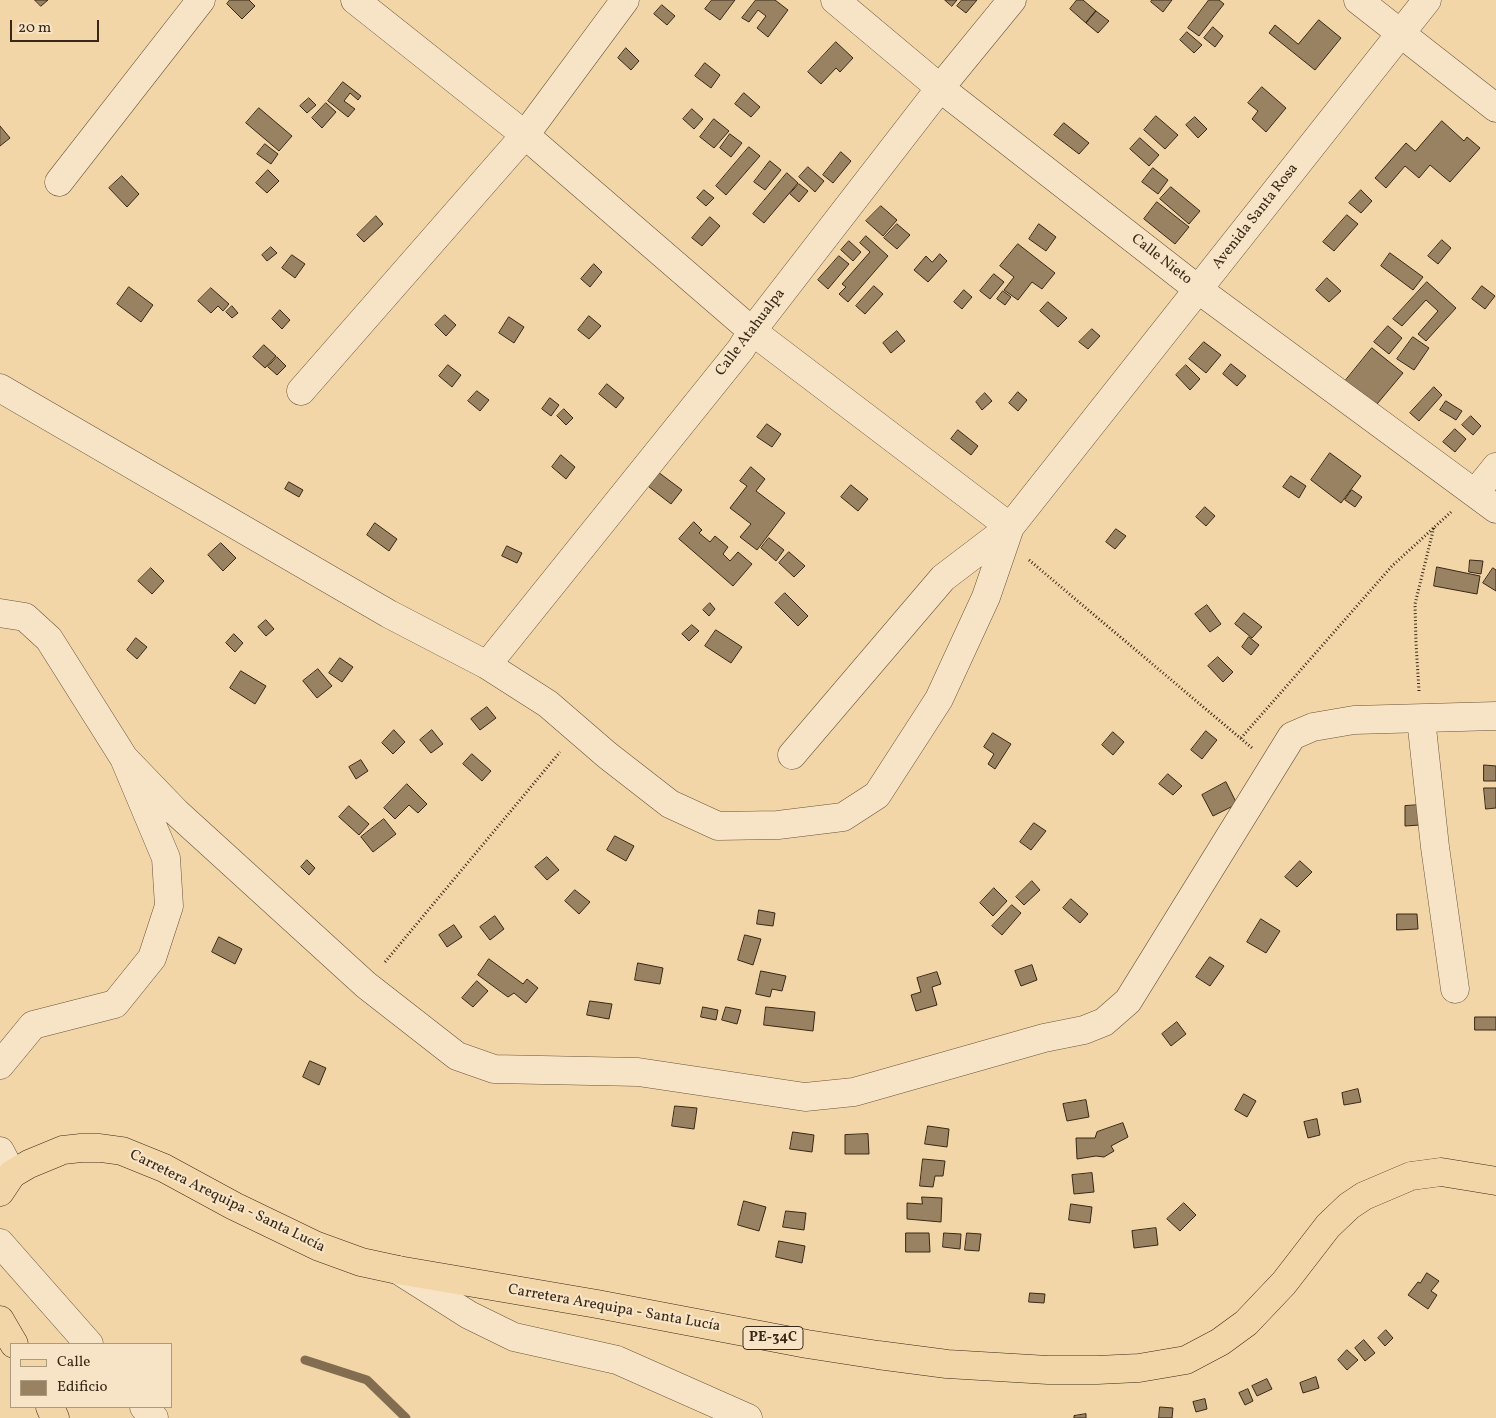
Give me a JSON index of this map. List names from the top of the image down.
{
  "streets": {
    "main road": ["Carretera Arequipa - Santa Lucía", "PE-34C"],
    "street": ["Avenida Santa Rosa", "Calle Nieto", "Calle Atahualpa"]
  },
  "crossings": [
    ["Avenida Santa Rosa", "Calle Nieto"],
    ["Calle Nieto", "Calle Atahualpa"]
  ],
  "legend": ["Calle", "Edificio"],
  "scale_bar": "20 m"
}
